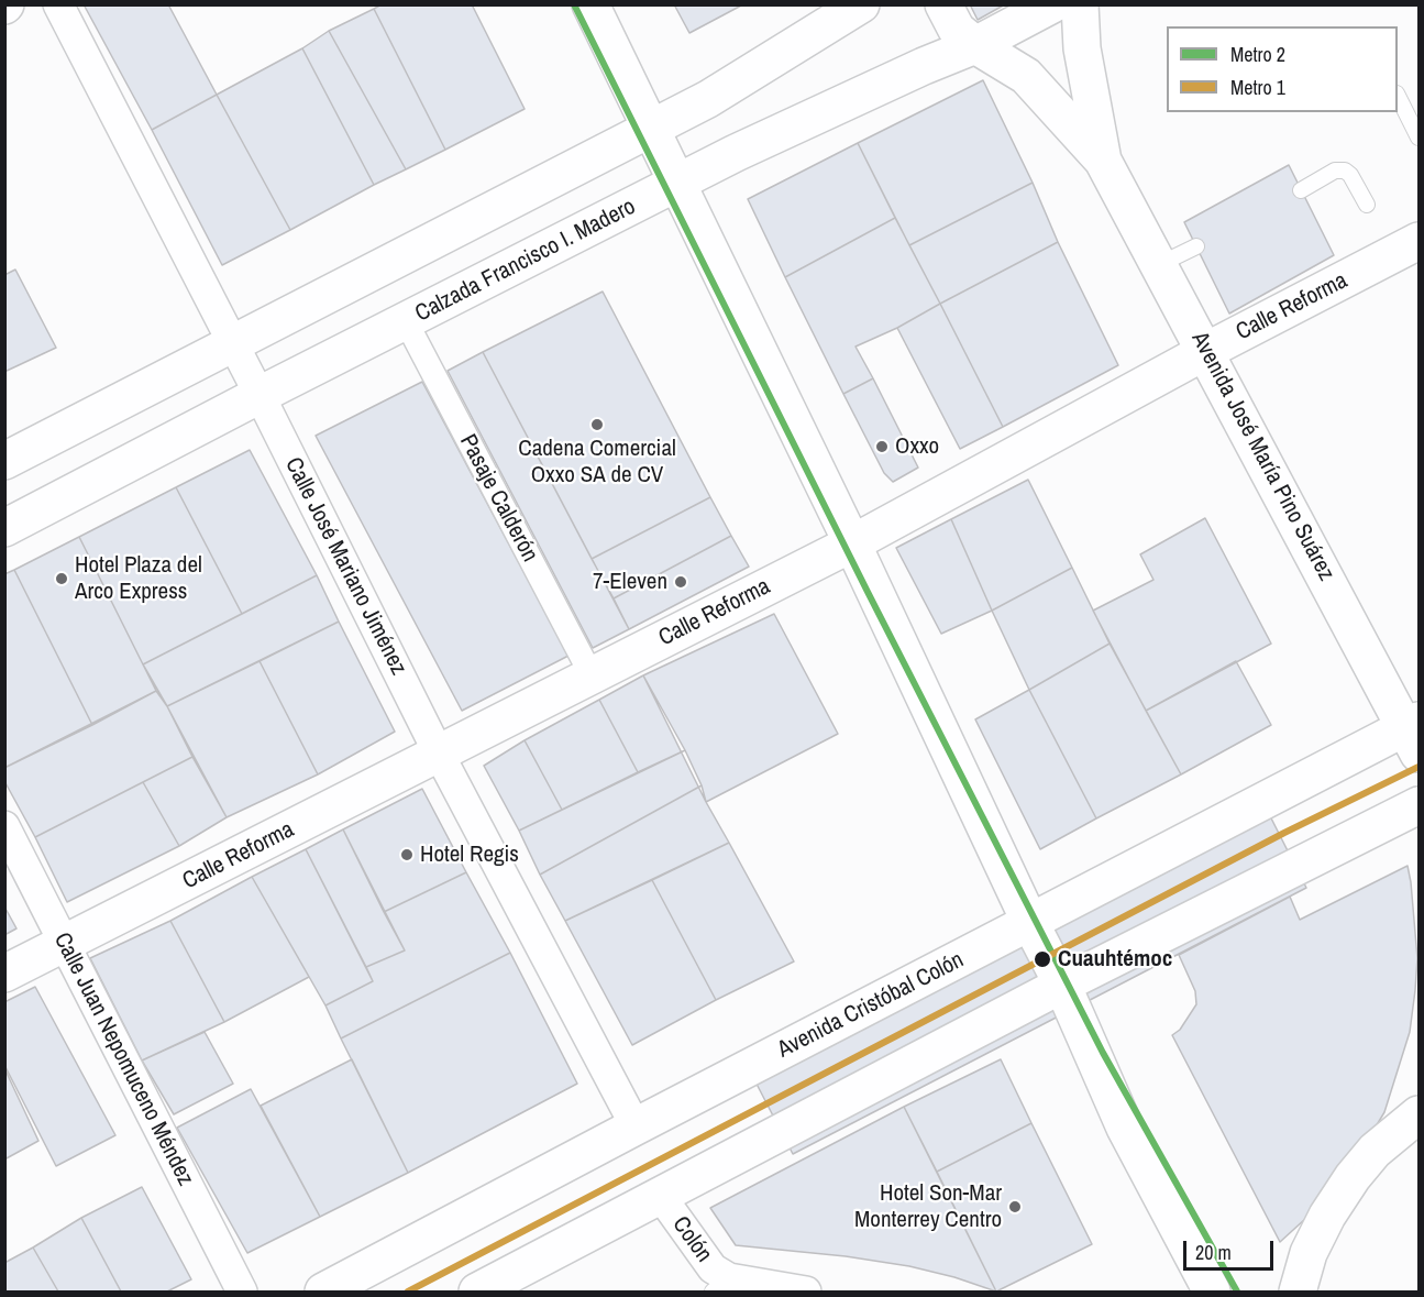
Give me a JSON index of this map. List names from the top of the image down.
{
  "streets": {
    "main road": [
      "Calzada Francisco I. Madero",
      "Calle Reforma",
      "Avenida José María Pino Suárez",
      "Avenida Cristóbal Colón"
    ],
    "street": [
      "Pasaje Calderón",
      "Calle José Mariano Jiménez",
      "Calle Juan Nepomuceno Méndez",
      "Colón"
    ]
  },
  "crossings": [
    ["Calzada Francisco I. Madero", "Avenida José María Pino Suárez"],
    ["Calzada Francisco I. Madero", "Pasaje Calderón"],
    ["Calzada Francisco I. Madero", "Calle José Mariano Jiménez"],
    ["Calle Reforma", "Avenida José María Pino Suárez"],
    ["Calle Reforma", "Pasaje Calderón"],
    ["Calle Reforma", "Calle José Mariano Jiménez"],
    ["Calle Reforma", "Calle Juan Nepomuceno Méndez"],
    ["Avenida José María Pino Suárez", "Avenida Cristóbal Colón"],
    ["Calle José Mariano Jiménez", "Avenida Cristóbal Colón"]
  ],
  "places": [
    "Cadena Comercial Oxxo SA de CV",
    "Oxxo",
    "Hotel Plaza del Arco Express",
    "7-Eleven",
    "Hotel Regis",
    "Cuauhtémoc",
    "Hotel Son-Mar Monterrey Centro"
  ],
  "lines": ["metro line 2", "metro line 1"],
  "legend": ["Metro 2", "Metro 1"],
  "scale_bar": "20 m"
}
